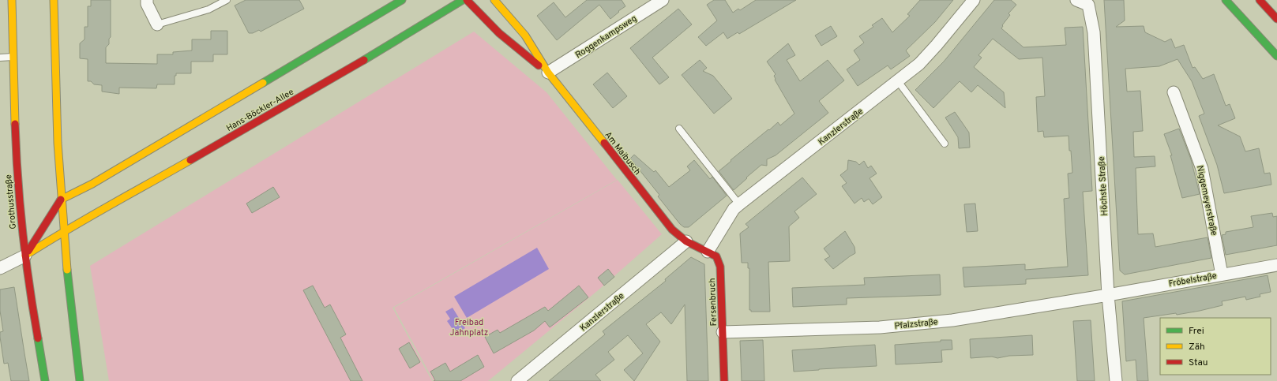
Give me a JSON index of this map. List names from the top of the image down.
{
  "streets": {
    "main road": [
      "Hans-Böckler-Allee",
      "Am Maibusch",
      "Grothusstraße",
      "Fersenbruch"
    ],
    "street": [
      "Roggenkampsweg",
      "Kanzlerstraße",
      "Höchste Straße",
      "Niggemeyerstraße",
      "Fröbelstraße",
      "Pfalzstraße"
    ]
  },
  "crossings": [
    ["Roggenkampsweg", "Am Maibusch"],
    ["Hans-Böckler-Allee", "Grothusstraße"],
    ["Kanzlerstraße", "Am Maibusch"],
    ["Kanzlerstraße", "Fersenbruch"],
    ["Am Maibusch", "Fersenbruch"],
    ["Höchste Straße", "Fröbelstraße"],
    ["Höchste Straße", "Pfalzstraße"],
    ["Niggemeyerstraße", "Fröbelstraße"],
    ["Fröbelstraße", "Pfalzstraße"],
    ["Fersenbruch", "Pfalzstraße"]
  ],
  "parks": ["Freibad Jahnplatz"],
  "legend": ["Frei", "Zäh", "Stau"]
}
